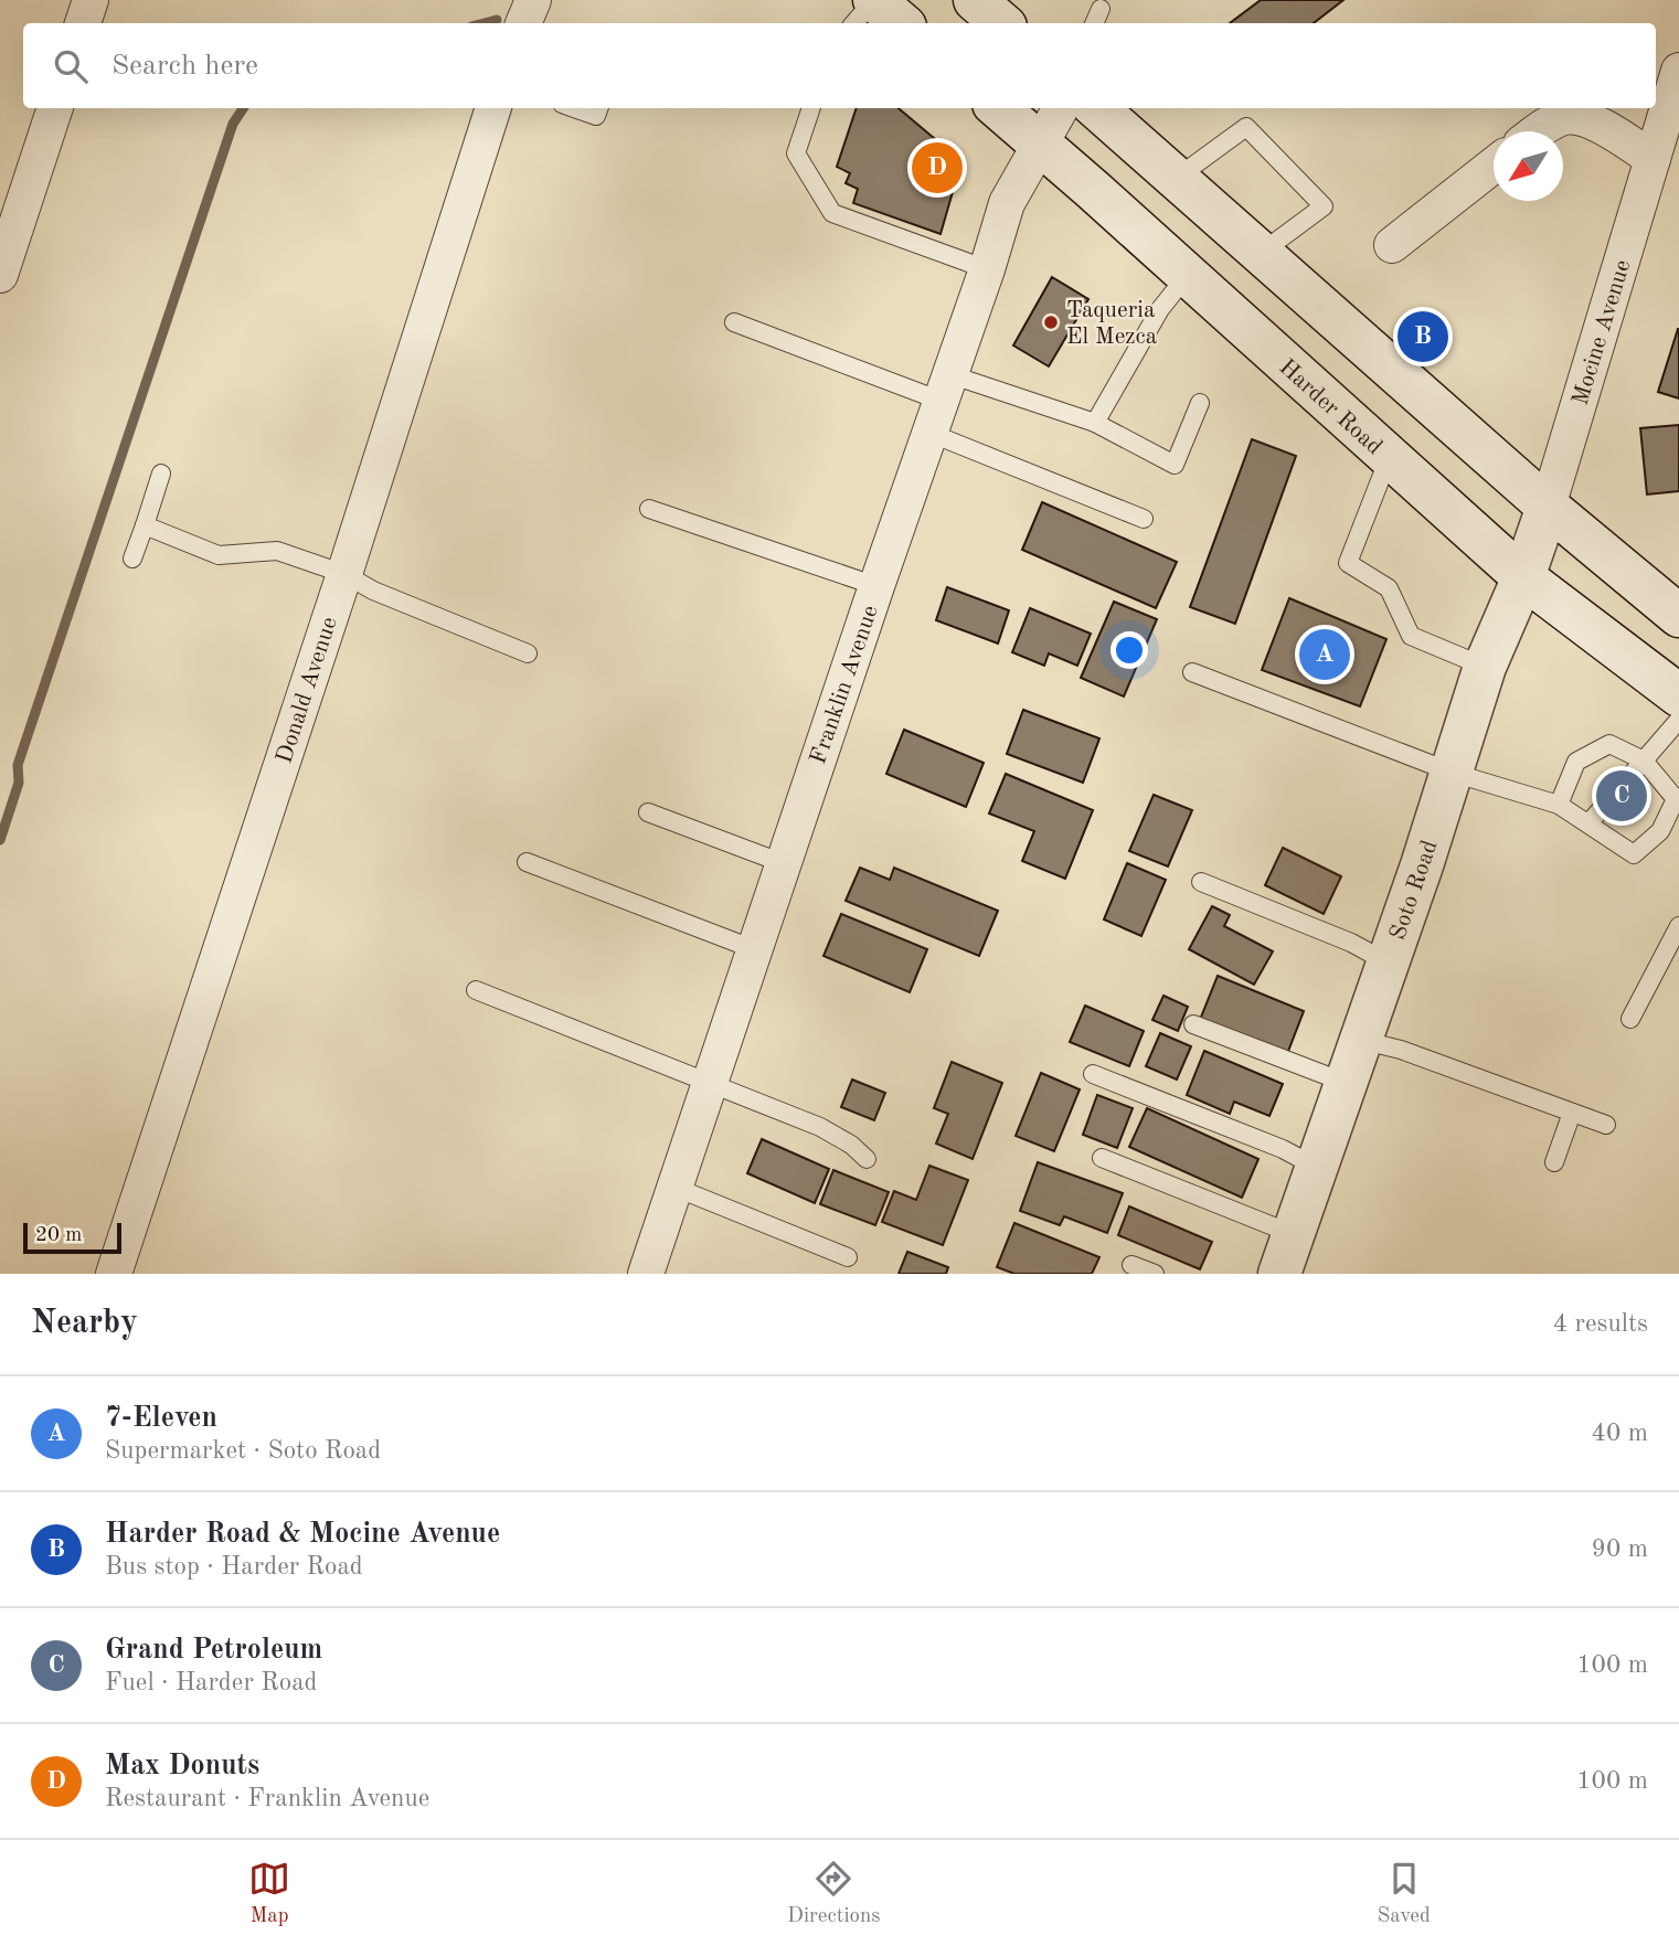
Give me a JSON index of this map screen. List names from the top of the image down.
{
  "streets": {
    "main road": ["Harder Road", "Soto Road"],
    "street": ["Mocine Avenue", "Franklin Avenue", "Donald Avenue"]
  },
  "crossings": [
    ["Mocine Avenue", "Soto Road"],
    ["Harder Road", "Franklin Avenue"],
    ["Harder Road", "Soto Road"]
  ],
  "places": ["Taqueria El Mezca"],
  "scale_bar": "20 m",
  "north": "bottom left",
  "page": {
    "search": "Search here",
    "pins": [
      "D",
      "B",
      "A",
      "C"
    ],
    "scale": "20 m",
    "heading": ["Nearby", "4 results"],
    "list": [
      {
        "mark": "A",
        "name": "7-Eleven",
        "note": "Supermarket · Soto Road",
        "value": "40 m"
      },
      {
        "mark": "B",
        "name": "Harder Road & Mocine Avenue",
        "note": "Bus stop · Harder Road",
        "value": "90 m"
      },
      {
        "mark": "C",
        "name": "Grand Petroleum",
        "note": "Fuel · Harder Road",
        "value": "100 m"
      },
      {
        "mark": "D",
        "name": "Max Donuts",
        "note": "Restaurant · Franklin Avenue",
        "value": "100 m"
      }
    ],
    "nav": ["Map", "Directions", "Saved"]
  }
}
